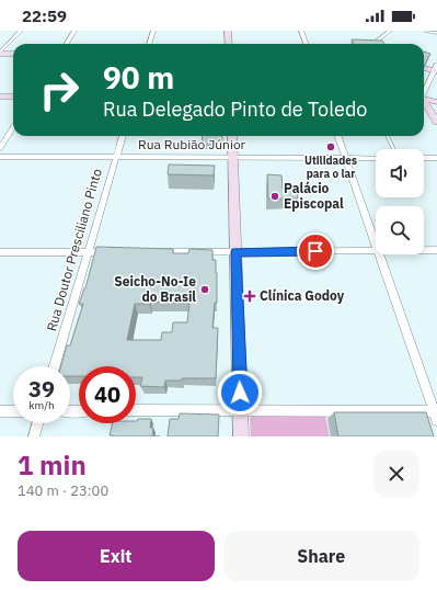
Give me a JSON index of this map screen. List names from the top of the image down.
{
  "streets": {
    "street": ["Rua Rubião Júnior", "Rua Doutor Presciliano Pinto"]
  },
  "crossings": [
    ["Rua Rubião Júnior", "Rua Doutor Presciliano Pinto"]
  ],
  "places": {
    "other": ["Utilidades para o lar", "Palácio Episcopal", "Seicho-No-Ie do Brasil"],
    "health": ["Clínica Godoy"]
  },
  "page": {
    "status": "22:59",
    "turn": ["90 m", "Rua Delegado Pinto de Toledo"],
    "speed": "39 km/h",
    "limit": "40",
    "heading": ["1 min", "140 m · 23:00"],
    "buttons": ["Exit", "Share"]
  }
}
